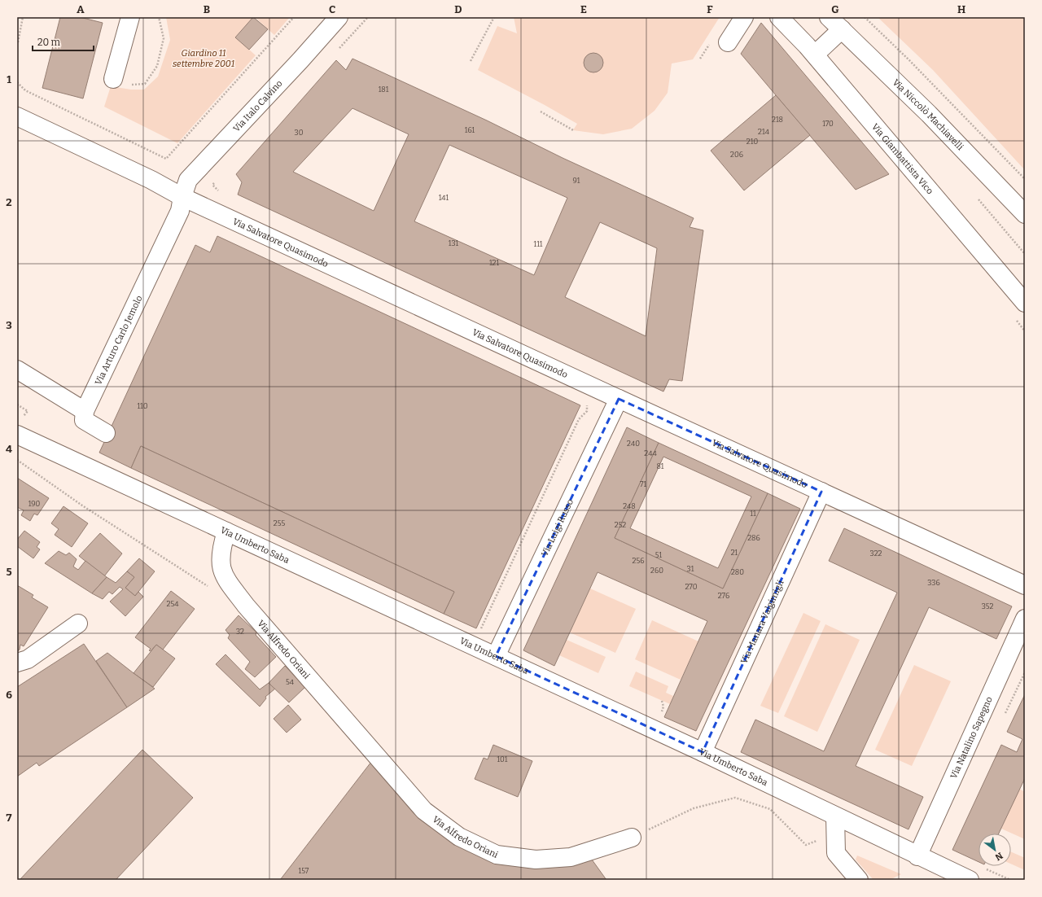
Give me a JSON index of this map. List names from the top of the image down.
{
  "streets": {
    "street": [
      "Via Italo Calvino",
      "Via Niccolò Machiavelli",
      "Via Giambattista Vico",
      "Via Salvatore Quasimodo",
      "Via Arturo Carlo Jemolo",
      "Via Luigi Russo",
      "Via Umberto Saba",
      "Via Manara Valgimigli",
      "Via Alfredo Oriani",
      "Via Natalino Sapegno"
    ]
  },
  "crossings": [
    ["Via Italo Calvino", "Via Salvatore Quasimodo"],
    ["Via Italo Calvino", "Via Arturo Carlo Jemolo"],
    ["Via Salvatore Quasimodo", "Via Arturo Carlo Jemolo"],
    ["Via Salvatore Quasimodo", "Via Luigi Russo"],
    ["Via Salvatore Quasimodo", "Via Manara Valgimigli"],
    ["Via Luigi Russo", "Via Umberto Saba"],
    ["Via Umberto Saba", "Via Manara Valgimigli"],
    ["Via Umberto Saba", "Via Alfredo Oriani"],
    ["Via Umberto Saba", "Via Natalino Sapegno"]
  ],
  "parks": ["Giardino 11 settembre 2001"],
  "house_numbers": [
    "181",
    "218",
    "170",
    "161",
    "214",
    "30",
    "210",
    "206",
    "91",
    "141",
    "131",
    "111",
    "121",
    "110",
    "240",
    "244",
    "81",
    "71",
    "190",
    "248",
    "11",
    "255",
    "252",
    "286",
    "21",
    "322",
    "51",
    "256",
    "31",
    "260",
    "280",
    "336",
    "270",
    "276",
    "254",
    "352",
    "32",
    "54",
    "101",
    "157"
  ],
  "scale_bar": "20 m",
  "north": "bottom right",
  "grid": {
    "columns": [
      "A",
      "B",
      "C",
      "D",
      "E",
      "F",
      "G",
      "H"
    ],
    "rows": [
      "1",
      "2",
      "3",
      "4",
      "5",
      "6",
      "7"
    ]
  }
}
